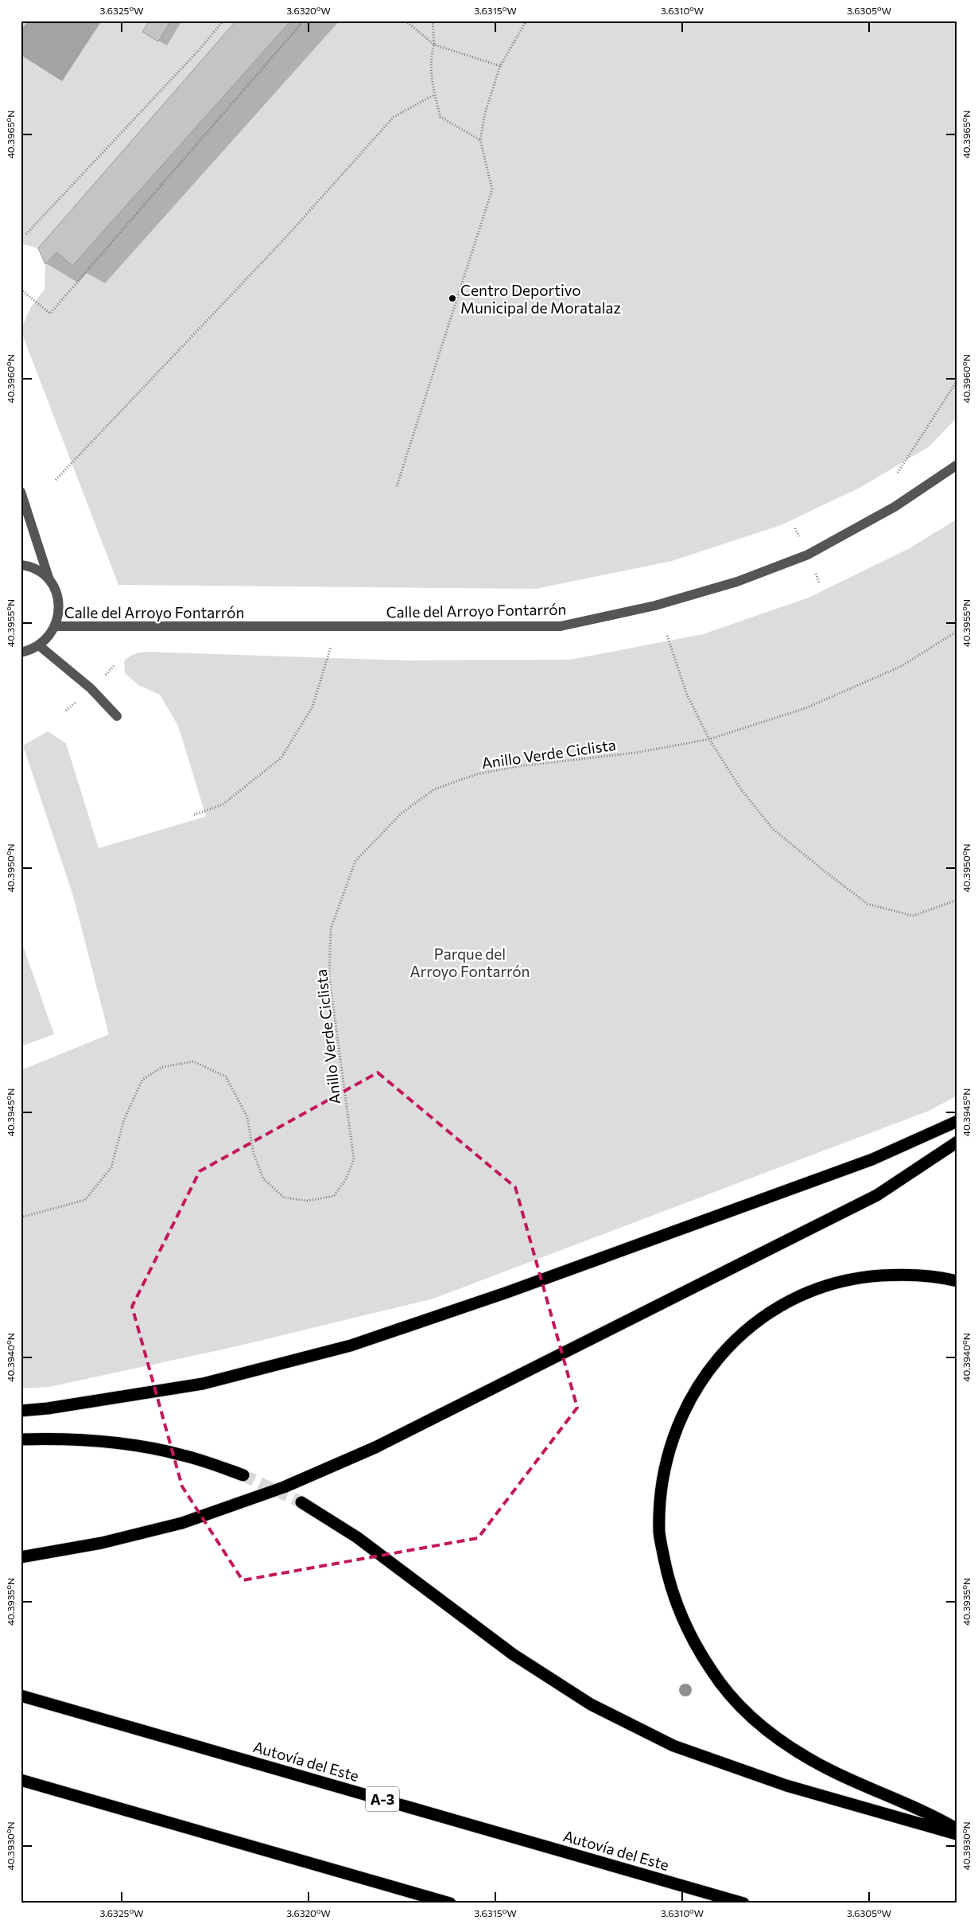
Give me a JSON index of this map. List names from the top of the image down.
{
  "streets": {
    "highway": ["Autovía del Este", "A-3"],
    "street": ["Calle del Arroyo Fontarrón"],
    "path": ["Anillo Verde Ciclista"]
  },
  "parks": ["Parque del Arroyo Fontarrón"],
  "places": ["Centro Deportivo Municipal de Moratalaz"],
  "coordinates": [
    "3.6325°W",
    "3.6320°W",
    "3.6315°W",
    "3.6310°W",
    "3.6305°W",
    "40.3965°N",
    "40.3960°N",
    "40.3955°N",
    "40.3950°N",
    "40.3945°N",
    "40.3940°N",
    "40.3935°N",
    "40.3930°N"
  ]
}
